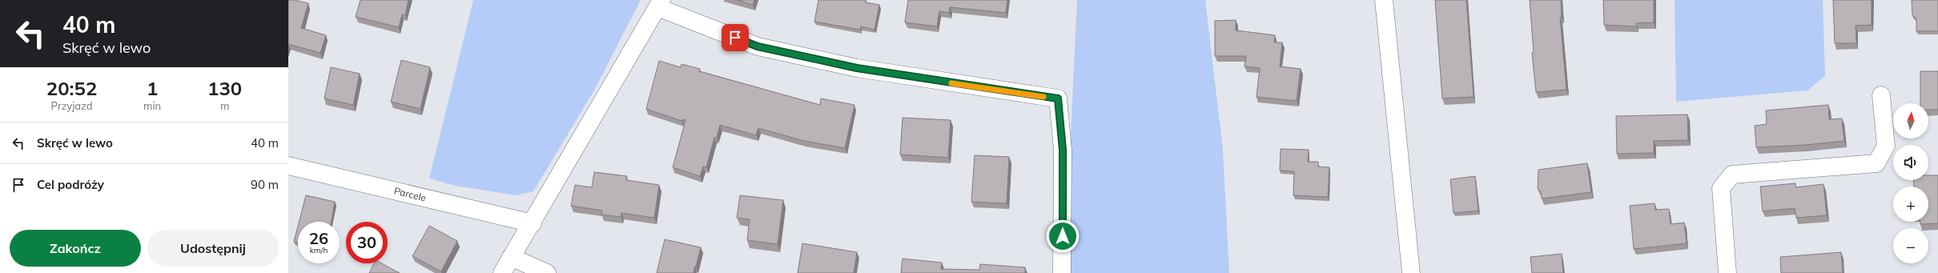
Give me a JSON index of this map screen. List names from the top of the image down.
{
  "streets": {
    "street": ["Parcele"]
  },
  "north": "top",
  "page": {
    "turn": ["40 m", "Skręć w lewo"],
    "eta": [
      "20:52",
      "Przyjazd",
      "1",
      "min",
      "130",
      "m"
    ],
    "map_buttons": ["+", "−"],
    "list": [
      {
        "name": "Skręć w lewo",
        "value": "40 m"
      },
      {
        "name": "Cel podróży",
        "value": "90 m"
      }
    ],
    "speed": "26 km/h",
    "limit": "30",
    "buttons": ["Zakończ", "Udostępnij"]
  }
}
